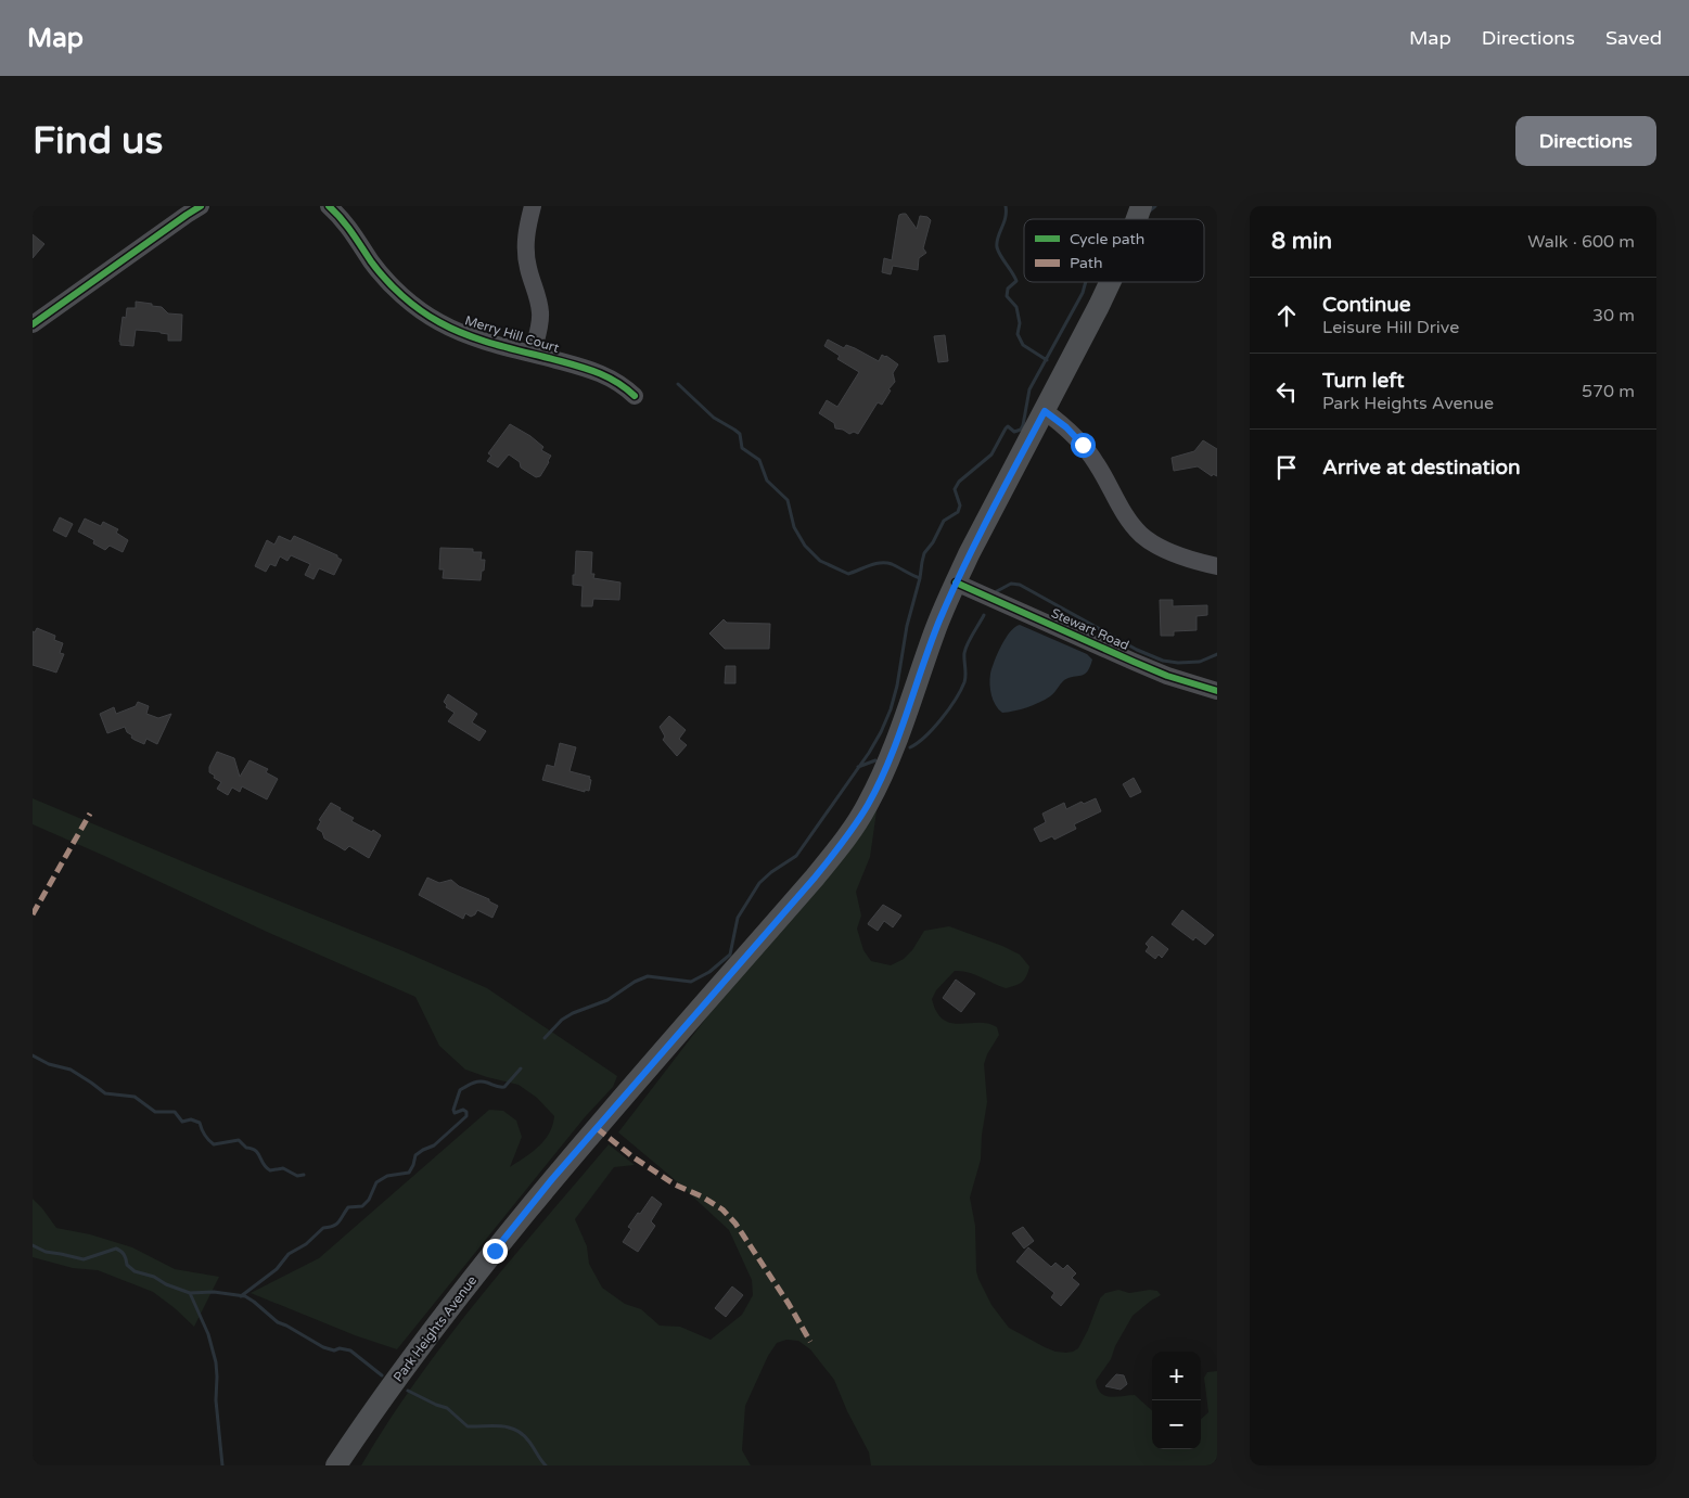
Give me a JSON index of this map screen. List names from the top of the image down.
{
  "streets": {
    "main road": ["Park Heights Avenue"],
    "street": ["Merry Hill Court", "Stewart Road"]
  },
  "crossings": [
    ["Stewart Road", "Park Heights Avenue"]
  ],
  "legend": ["Cycle path", "Path"],
  "page": {
    "header": "Map",
    "nav": ["Map", "Directions", "Saved"],
    "buttons": "Directions",
    "title": "Find us",
    "heading": ["8 min", "Walk · 600 m"],
    "list": [
      ["Continue", "Leisure Hill Drive", "30 m"],
      ["Turn left", "Park Heights Avenue", "570 m"],
      "Arrive at destination"
    ],
    "map_buttons": ["+", "−"]
  }
}
